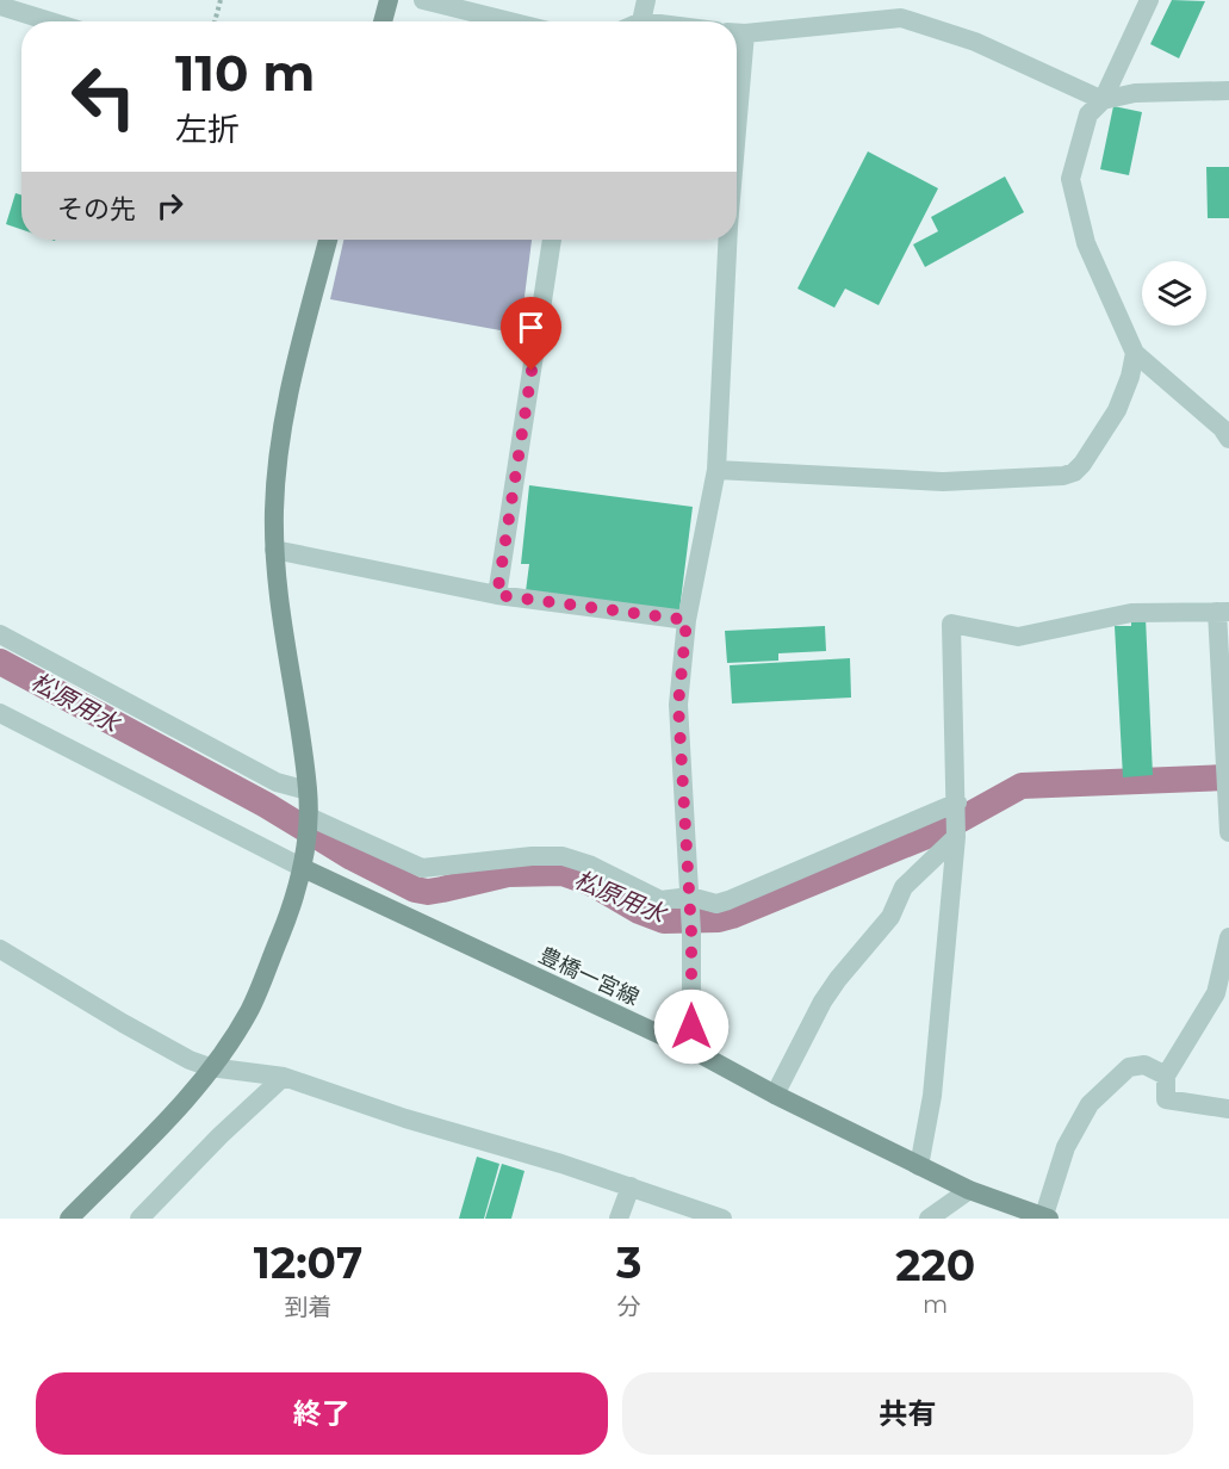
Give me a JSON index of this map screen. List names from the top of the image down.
{
  "streets": {
    "main road": ["豊橋一宮線"]
  },
  "water": ["松原用水"],
  "page": {
    "turn": ["110 m", "左折"],
    "then": "その先",
    "eta": [
      "12:07",
      "到着",
      "3",
      "分",
      "220",
      "m"
    ],
    "buttons": ["終了", "共有"]
  }
}
